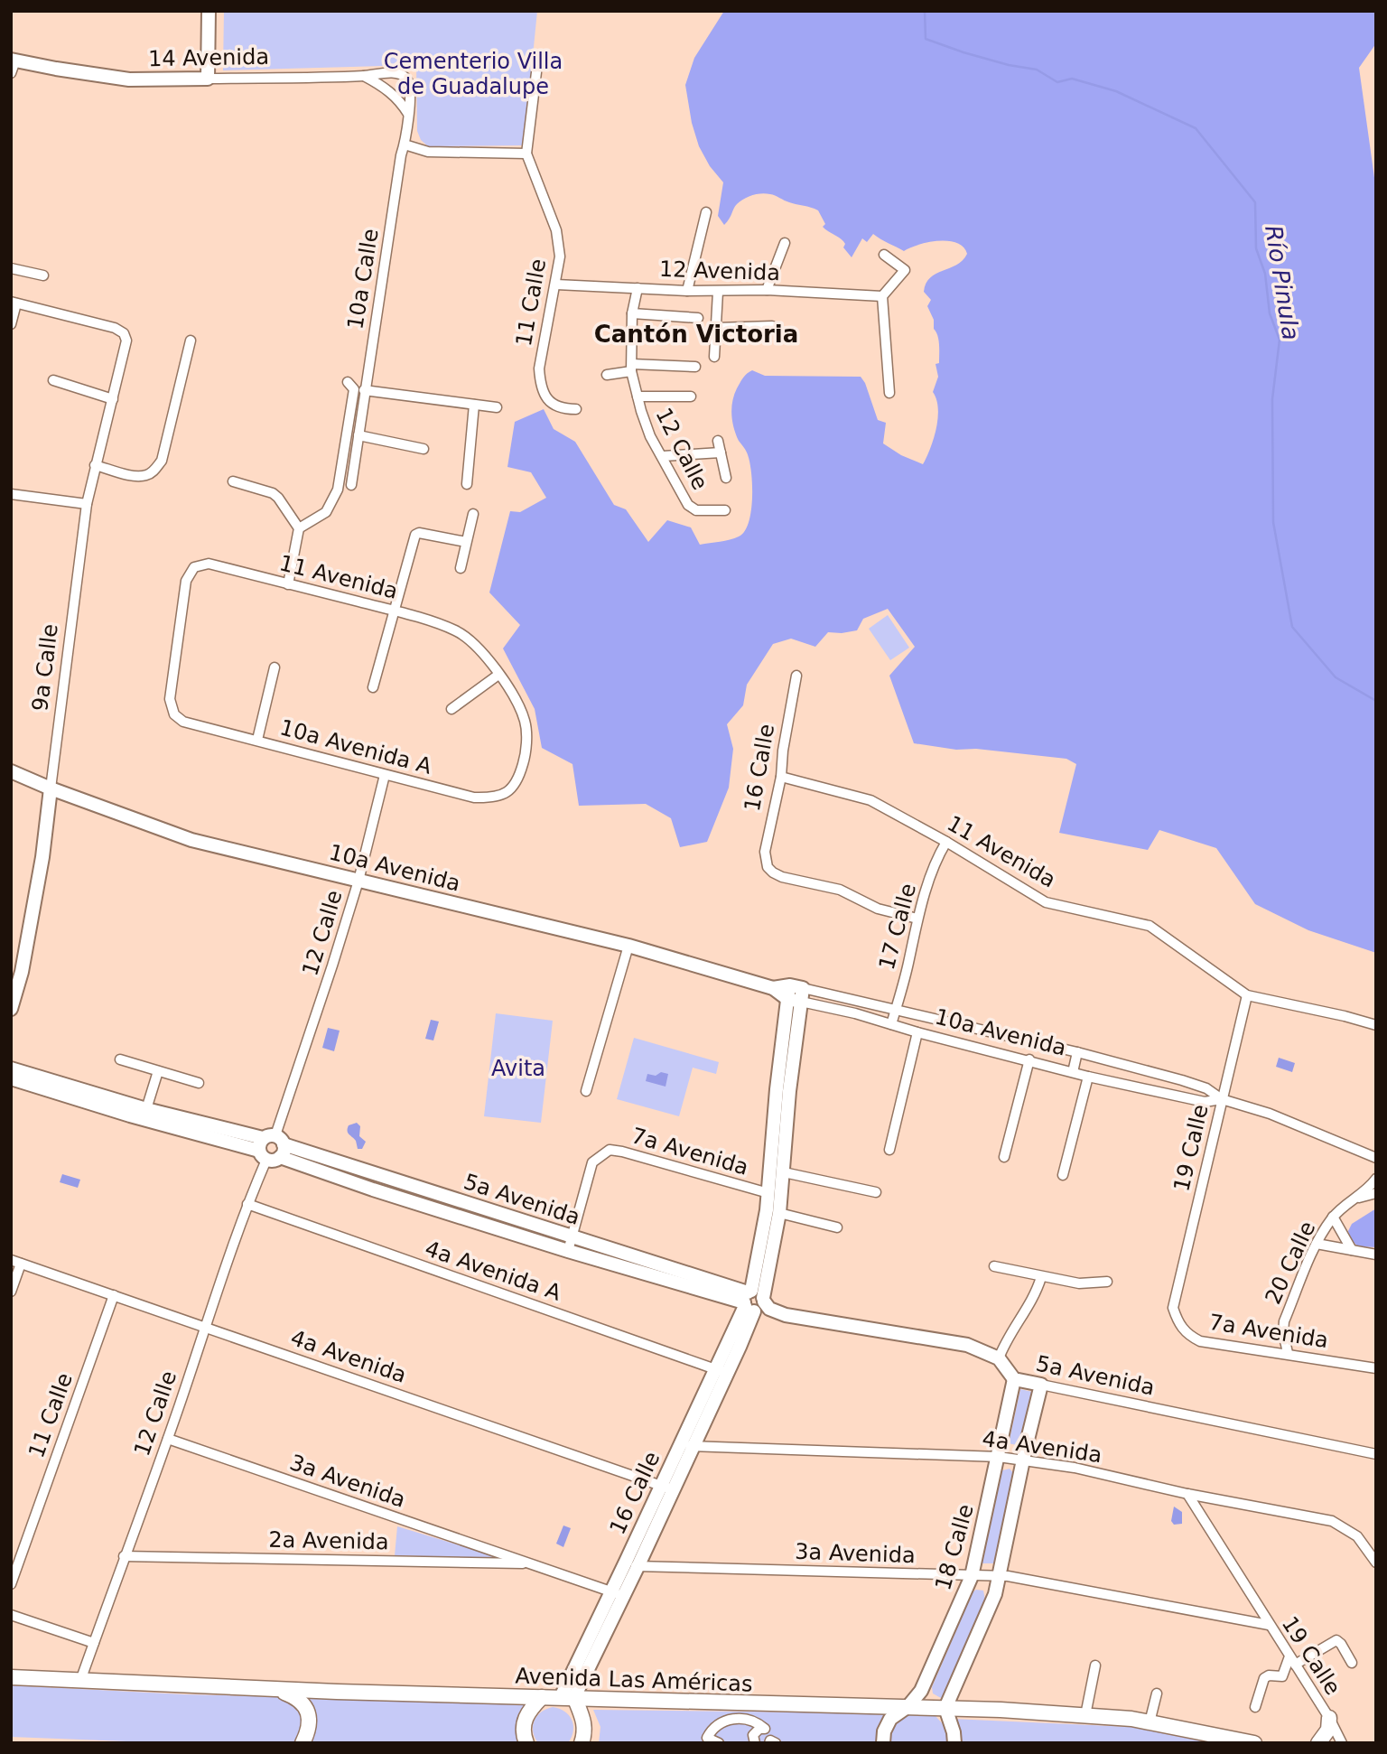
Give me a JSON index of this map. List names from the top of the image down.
{
  "streets": {
    "main road": ["Avenida Las Américas"],
    "street": [
      "14 Avenida",
      "12 Avenida",
      "10a Calle",
      "11 Calle",
      "12 Calle",
      "11 Avenida",
      "9a Calle",
      "10a Avenida A",
      "16 Calle",
      "10a Avenida",
      "17 Calle",
      "19 Calle",
      "7a Avenida",
      "5a Avenida",
      "20 Calle",
      "4a Avenida A",
      "4a Avenida",
      "3a Avenida",
      "2a Avenida",
      "18 Calle"
    ]
  },
  "crossings": [
    ["14 Avenida", "10a Calle"],
    ["12 Avenida", "11 Calle"],
    ["12 Avenida", "12 Calle"],
    ["11 Calle", "4a Avenida"],
    ["12 Calle", "10a Avenida A"],
    ["12 Calle", "10a Avenida"],
    ["12 Calle", "5a Avenida"],
    ["12 Calle", "4a Avenida A"],
    ["12 Calle", "4a Avenida"],
    ["12 Calle", "3a Avenida"],
    ["12 Calle", "2a Avenida"],
    ["12 Calle", "Avenida Las Américas"],
    ["11 Avenida", "10a Avenida A"],
    ["11 Avenida", "16 Calle"],
    ["11 Avenida", "17 Calle"],
    ["11 Avenida", "19 Calle"],
    ["9a Calle", "10a Avenida"],
    ["16 Calle", "10a Avenida"],
    ["16 Calle", "17 Calle"],
    ["16 Calle", "7a Avenida"],
    ["16 Calle", "5a Avenida"],
    ["16 Calle", "4a Avenida A"],
    ["16 Calle", "4a Avenida"],
    ["16 Calle", "3a Avenida"],
    ["16 Calle", "Avenida Las Américas"],
    ["10a Avenida", "17 Calle"],
    ["10a Avenida", "19 Calle"],
    ["19 Calle", "7a Avenida"],
    ["19 Calle", "4a Avenida"],
    ["19 Calle", "3a Avenida"],
    ["7a Avenida", "5a Avenida"],
    ["7a Avenida", "20 Calle"],
    ["5a Avenida", "18 Calle"],
    ["4a Avenida", "18 Calle"],
    ["3a Avenida", "2a Avenida"],
    ["3a Avenida", "18 Calle"],
    ["18 Calle", "Avenida Las Américas"]
  ],
  "districts": ["Cantón Victoria"],
  "water": ["Río Pinula"],
  "parks": ["Cementerio Villa de Guadalupe", "Avita"]
}
